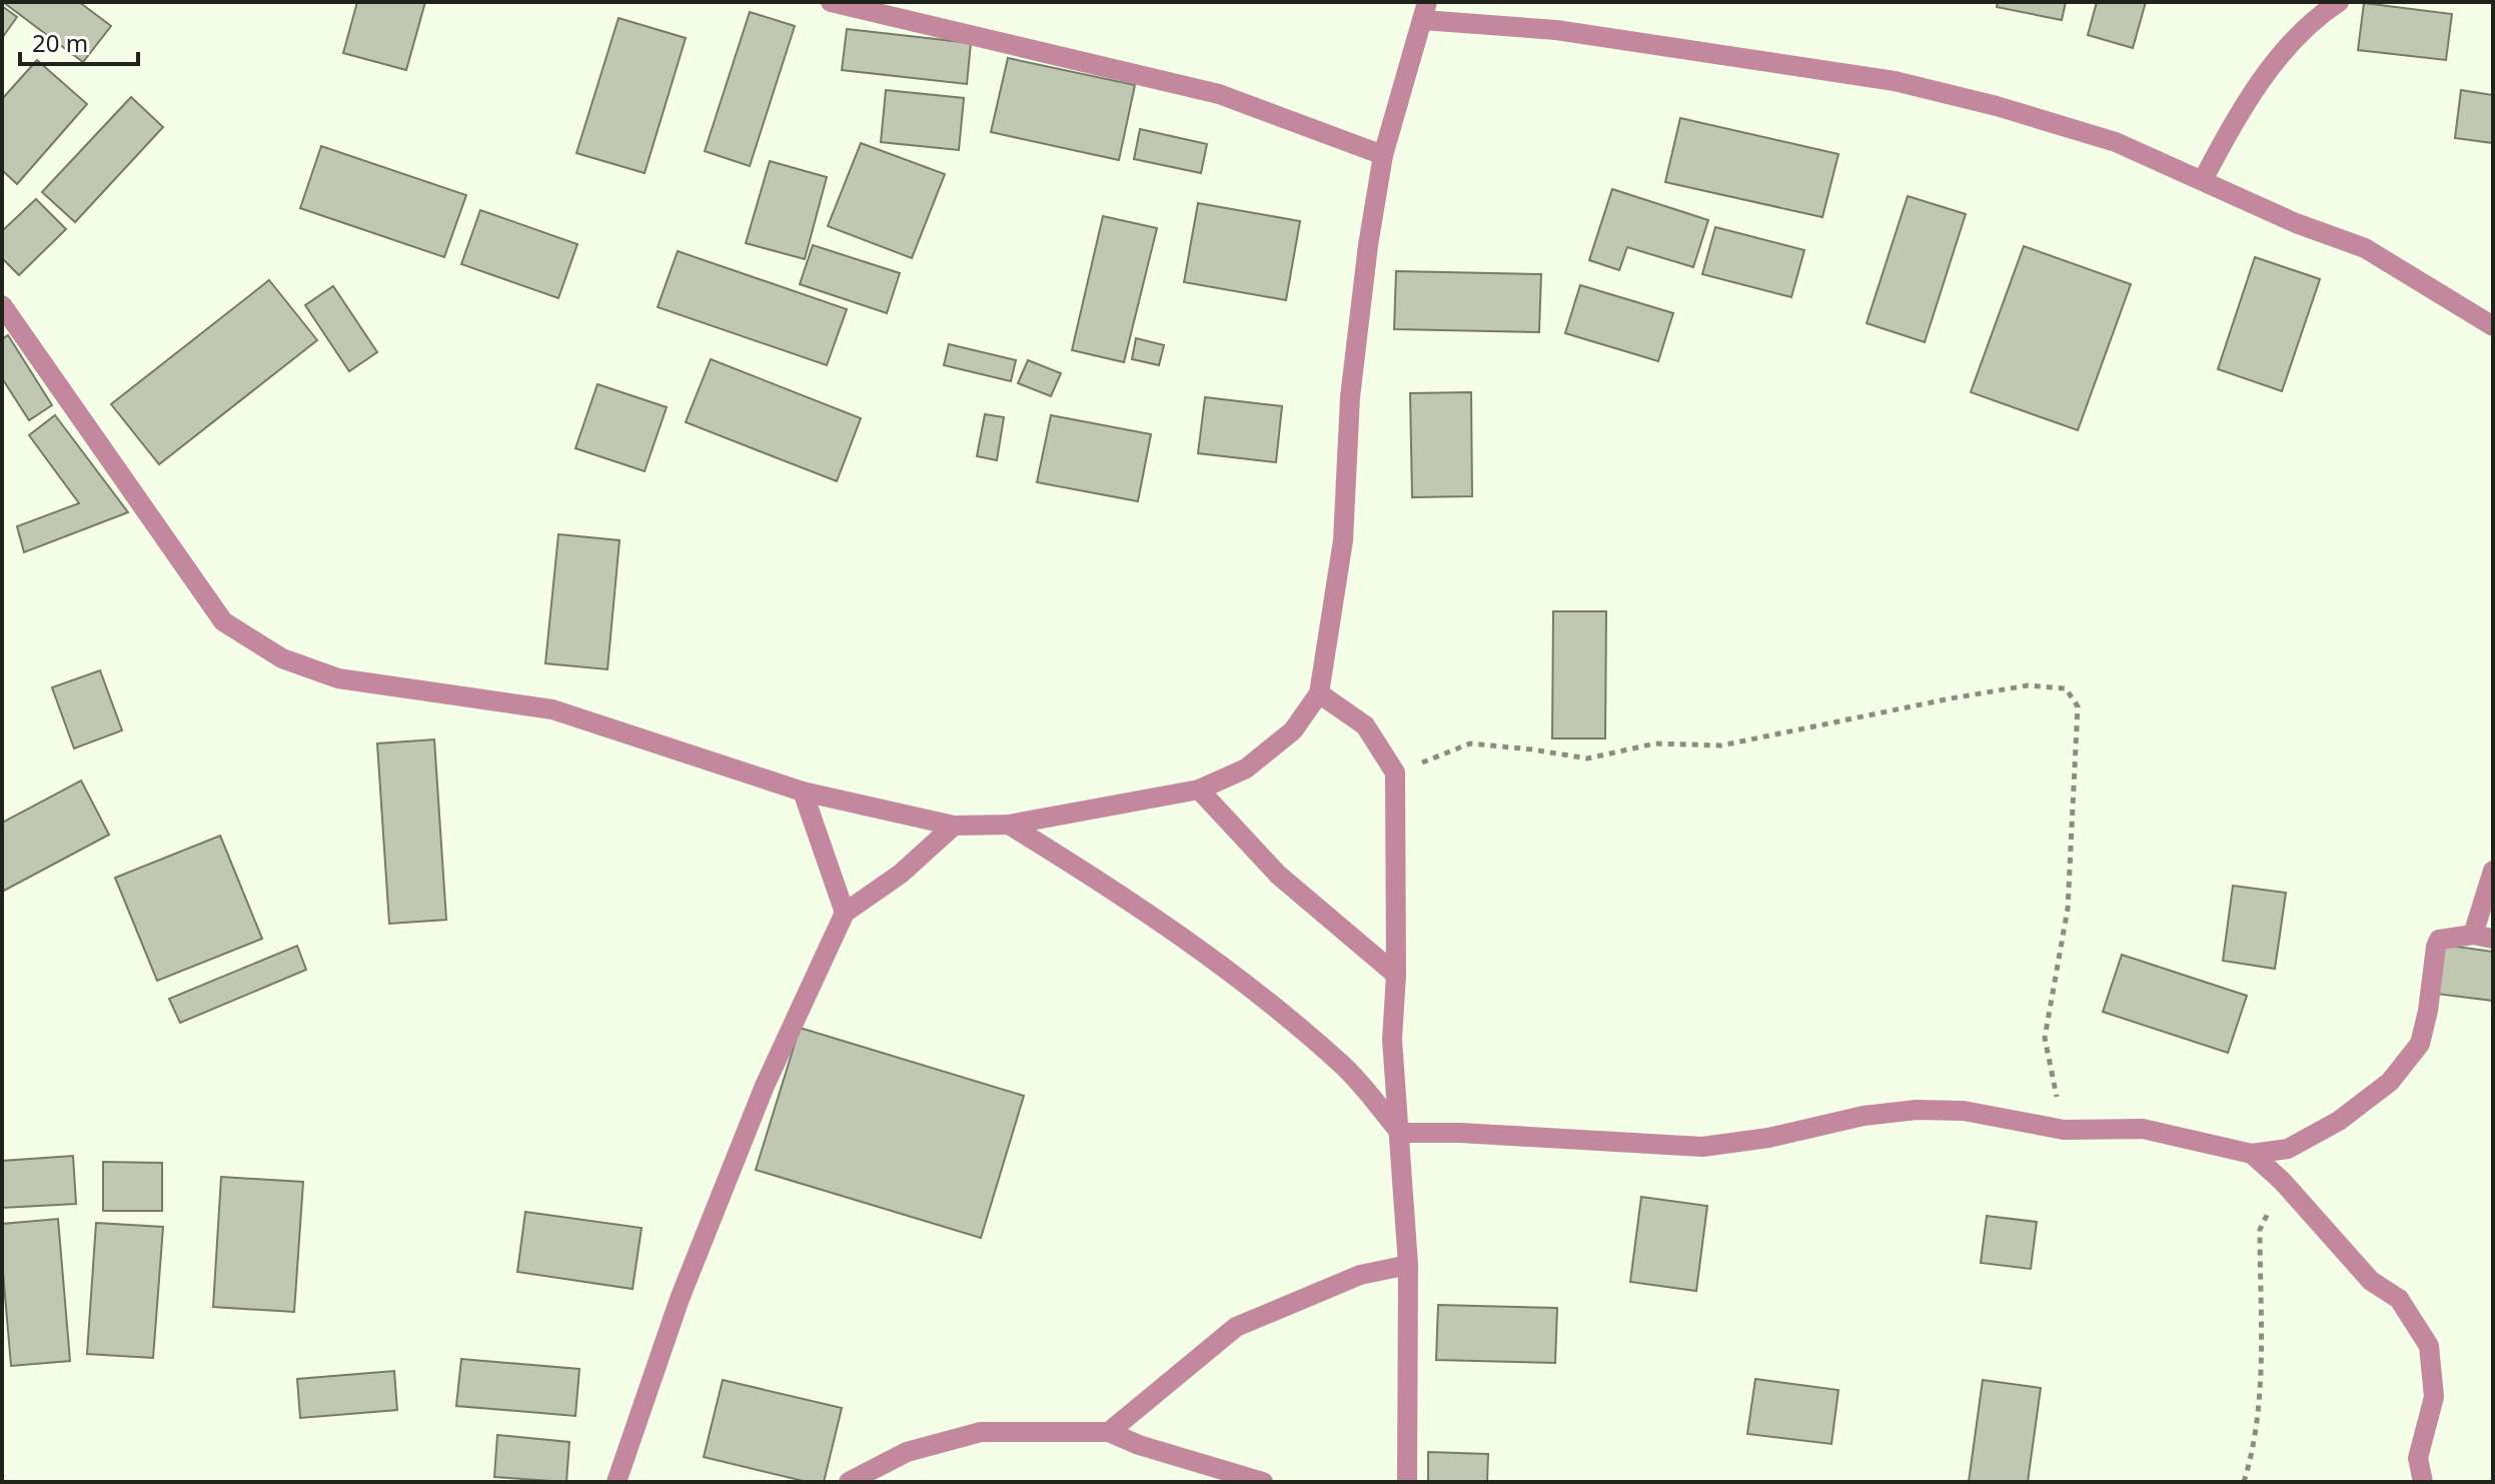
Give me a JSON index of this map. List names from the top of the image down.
{
  "scale_bar": "20 m"
}
